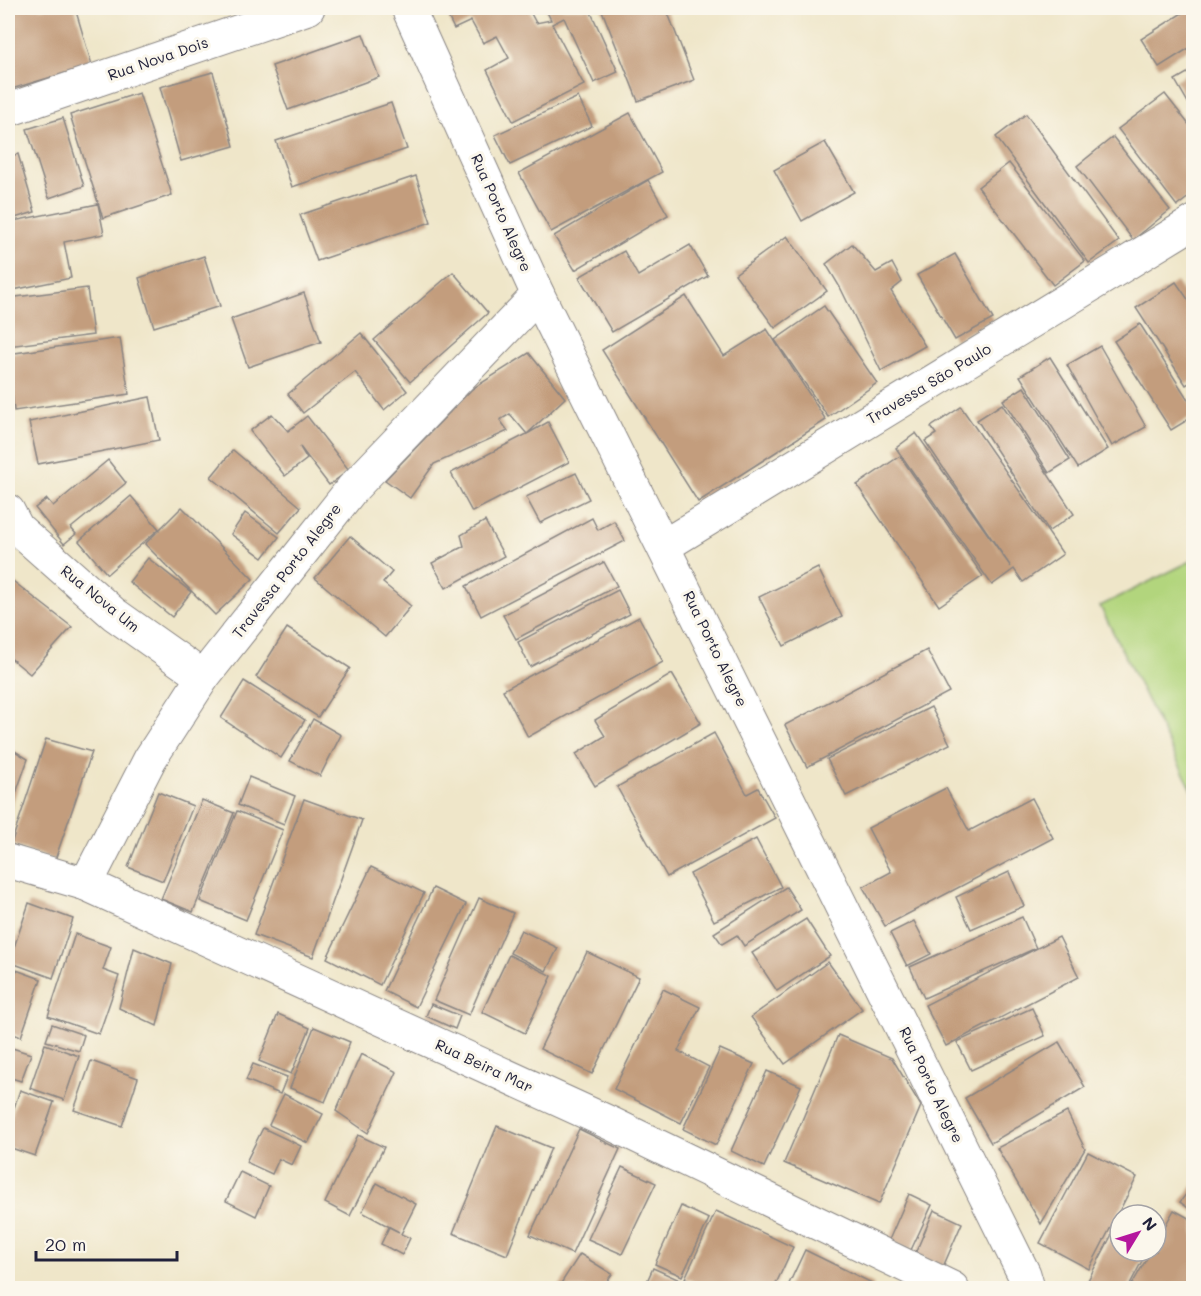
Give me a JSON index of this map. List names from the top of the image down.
{
  "streets": {
    "street": [
      "Rua Nova Dois",
      "Rua Porto Alegre",
      "Travessa São Paulo",
      "Travessa Porto Alegre",
      "Rua Nova Um",
      "Rua Beira Mar"
    ]
  },
  "crossings": [
    ["Rua Porto Alegre", "Travessa São Paulo"],
    ["Rua Porto Alegre", "Travessa Porto Alegre"],
    ["Travessa Porto Alegre", "Rua Nova Um"],
    ["Travessa Porto Alegre", "Rua Beira Mar"]
  ],
  "scale_bar": "20 m",
  "north": "top right"
}
